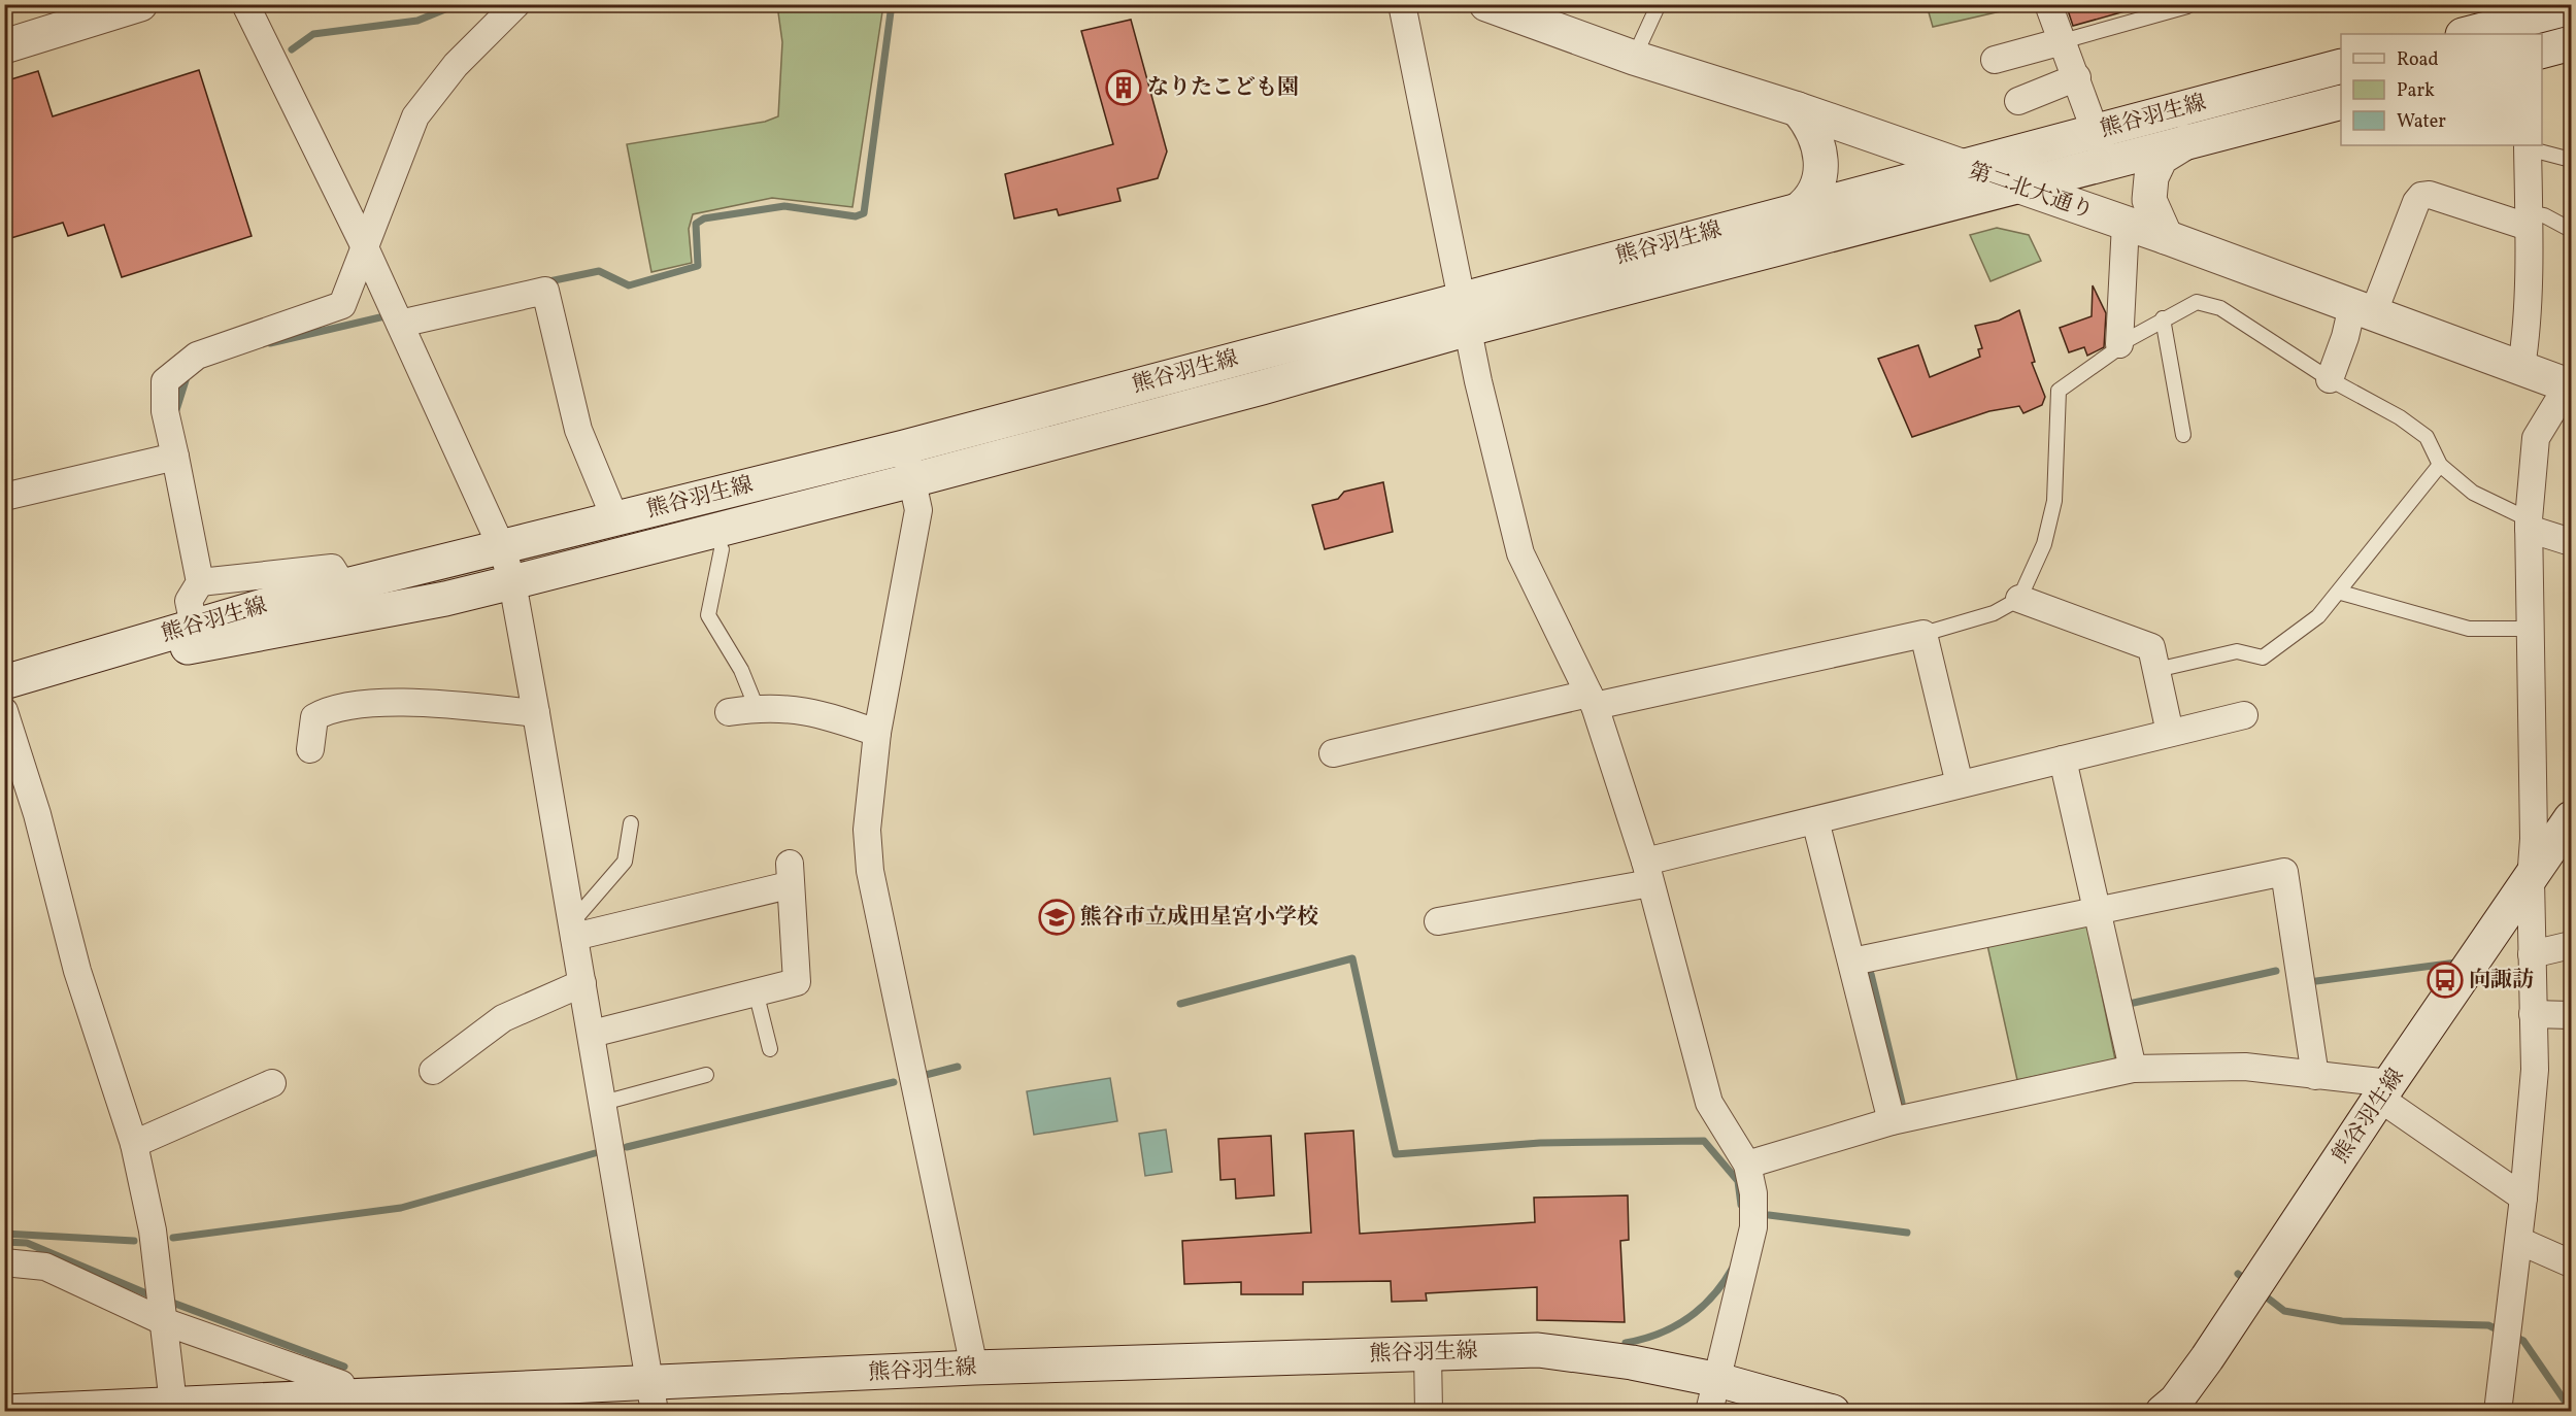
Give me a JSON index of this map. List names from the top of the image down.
{
  "streets": {
    "main road": ["熊谷羽生線", "第二北大通り"]
  },
  "crossings": [
    ["熊谷羽生線", "第二北大通り"]
  ],
  "places": {
    "building": ["なりたこども園"],
    "school or university": ["熊谷市立成田星宮小学校"],
    "bus stop": ["向諏訪"]
  },
  "legend": ["Road", "Park", "Water"]
}
